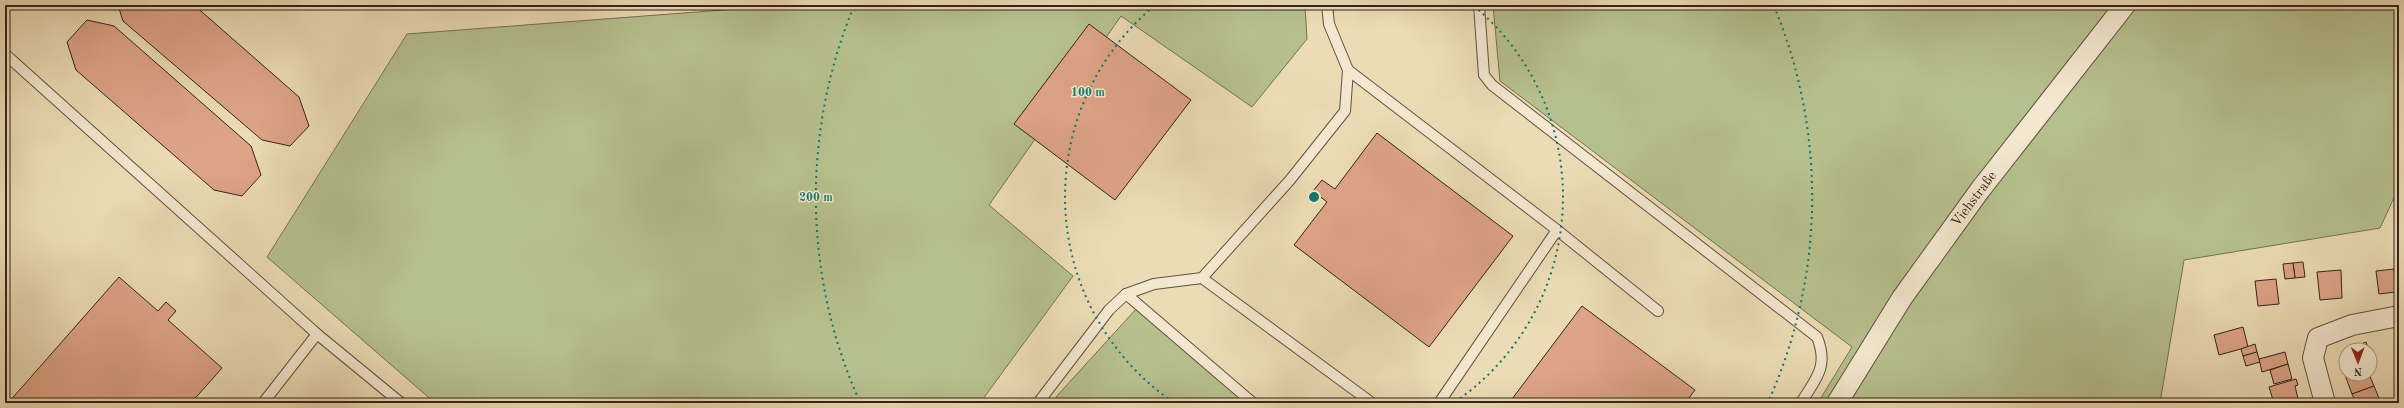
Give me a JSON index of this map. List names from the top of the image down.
{
  "streets": {
    "street": ["Viehstraße"]
  },
  "north": "bottom",
  "rings": ["100 m", "200 m"]
}
